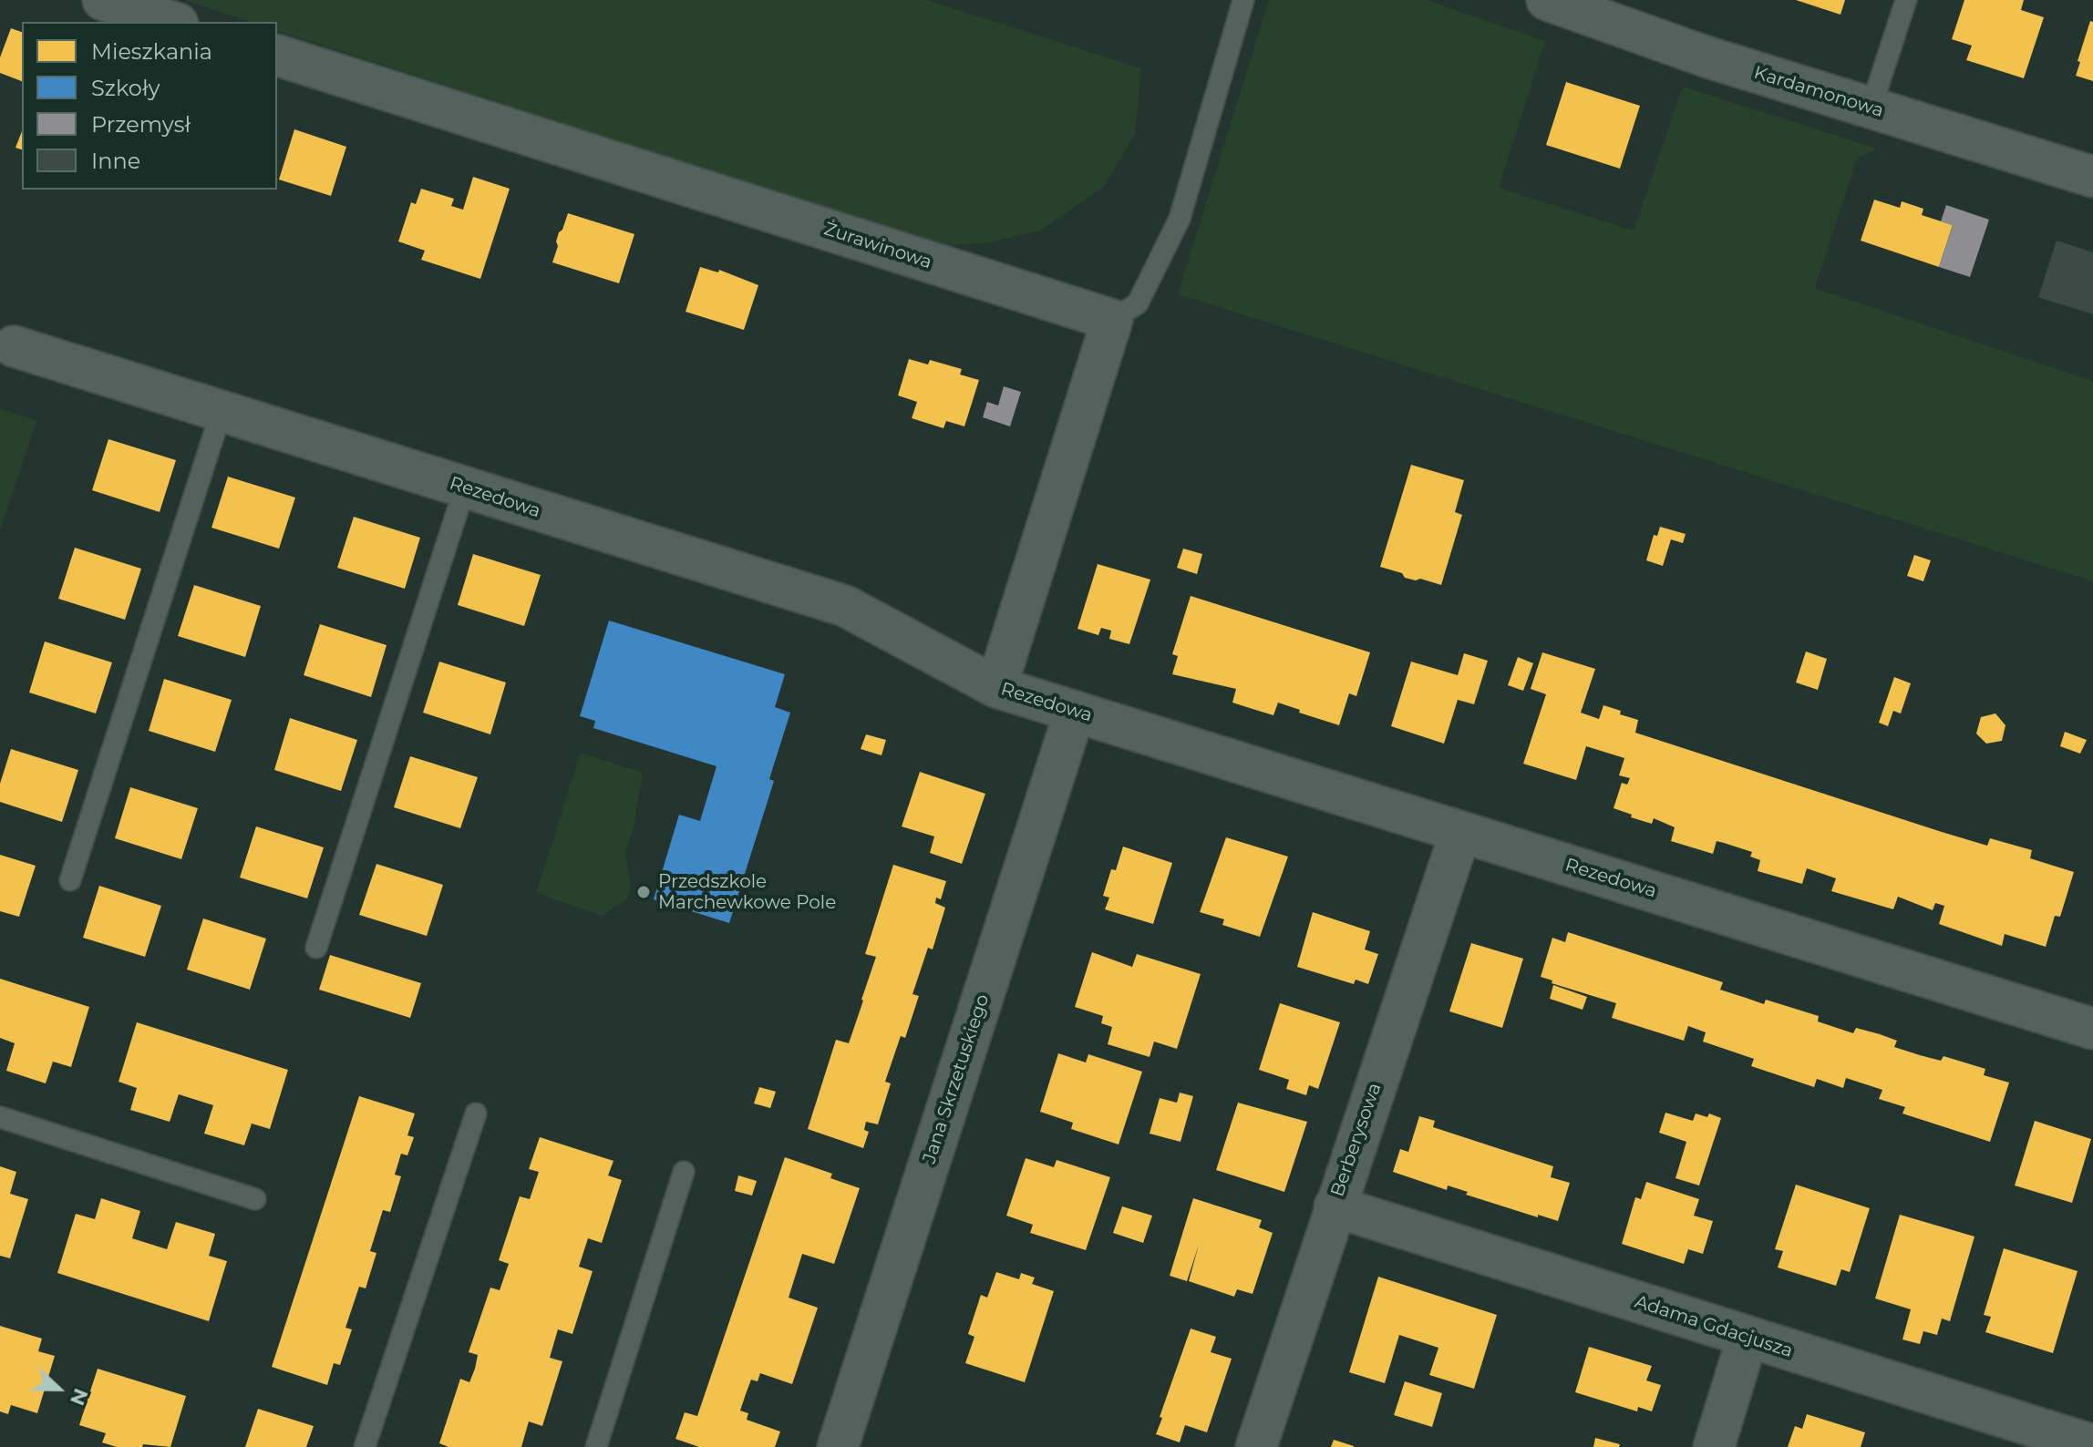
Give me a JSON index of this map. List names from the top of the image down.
{
  "streets": {
    "street": [
      "Kardamonowa",
      "Żurawinowa",
      "Rezedowa",
      "Jana Skrzetuskiego",
      "Berberysowa",
      "Adama Gdacjusza"
    ]
  },
  "crossings": [
    ["Rezedowa", "Jana Skrzetuskiego"],
    ["Rezedowa", "Berberysowa"],
    ["Berberysowa", "Adama Gdacjusza"]
  ],
  "places": ["Przedszkole Marchewkowe Pole"],
  "legend": [
    "Mieszkania",
    "Szkoły",
    "Przemysł",
    "Inne"
  ],
  "north": "right"
}
